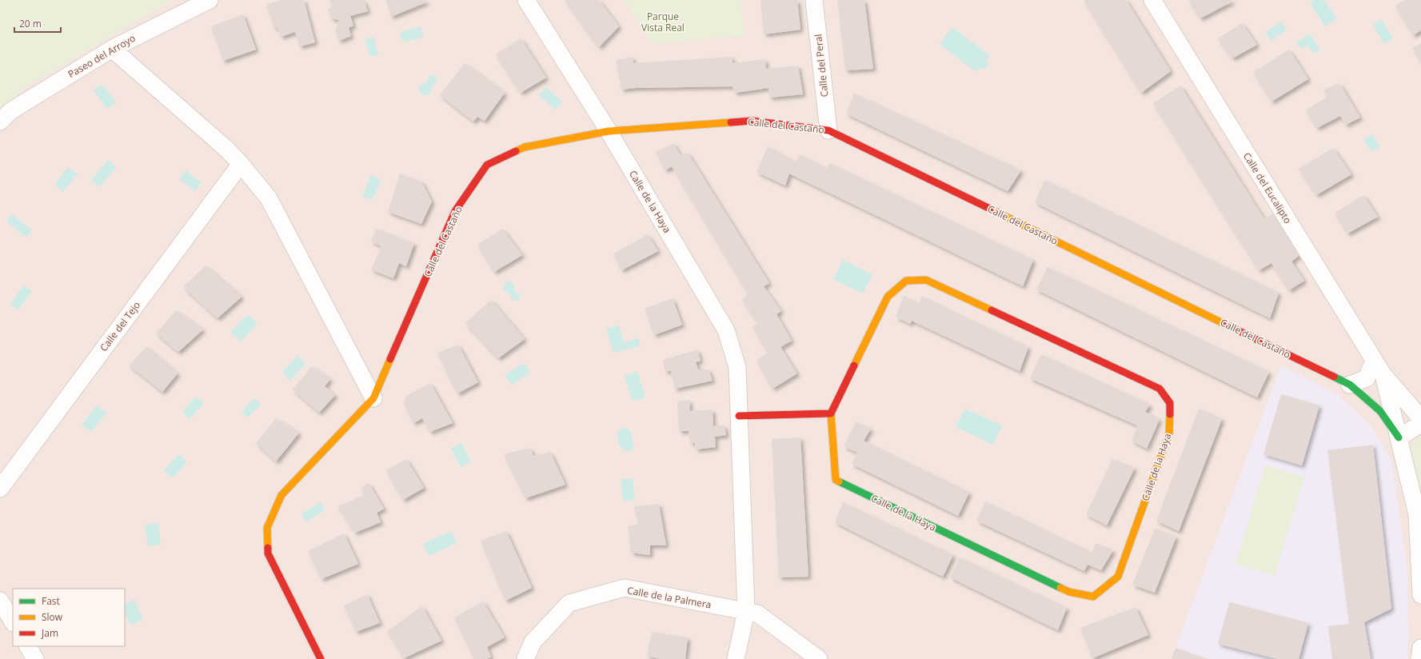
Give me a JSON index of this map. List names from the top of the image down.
{
  "streets": {
    "street": [
      "Paseo del Arroyo",
      "Calle del Peral",
      "Calle del Castaño",
      "Calle del Eucalipto",
      "Calle de la Haya",
      "Calle del Tejo",
      "Calle de la Palmera"
    ]
  },
  "crossings": [
    ["Calle del Peral", "Calle del Castaño"],
    ["Calle del Castaño", "Calle de la Haya"],
    ["Calle de la Haya", "Calle de la Palmera"]
  ],
  "parks": ["Parque Vista Real"],
  "legend": ["Fast", "Slow", "Jam"],
  "scale_bar": "20 m"
}
